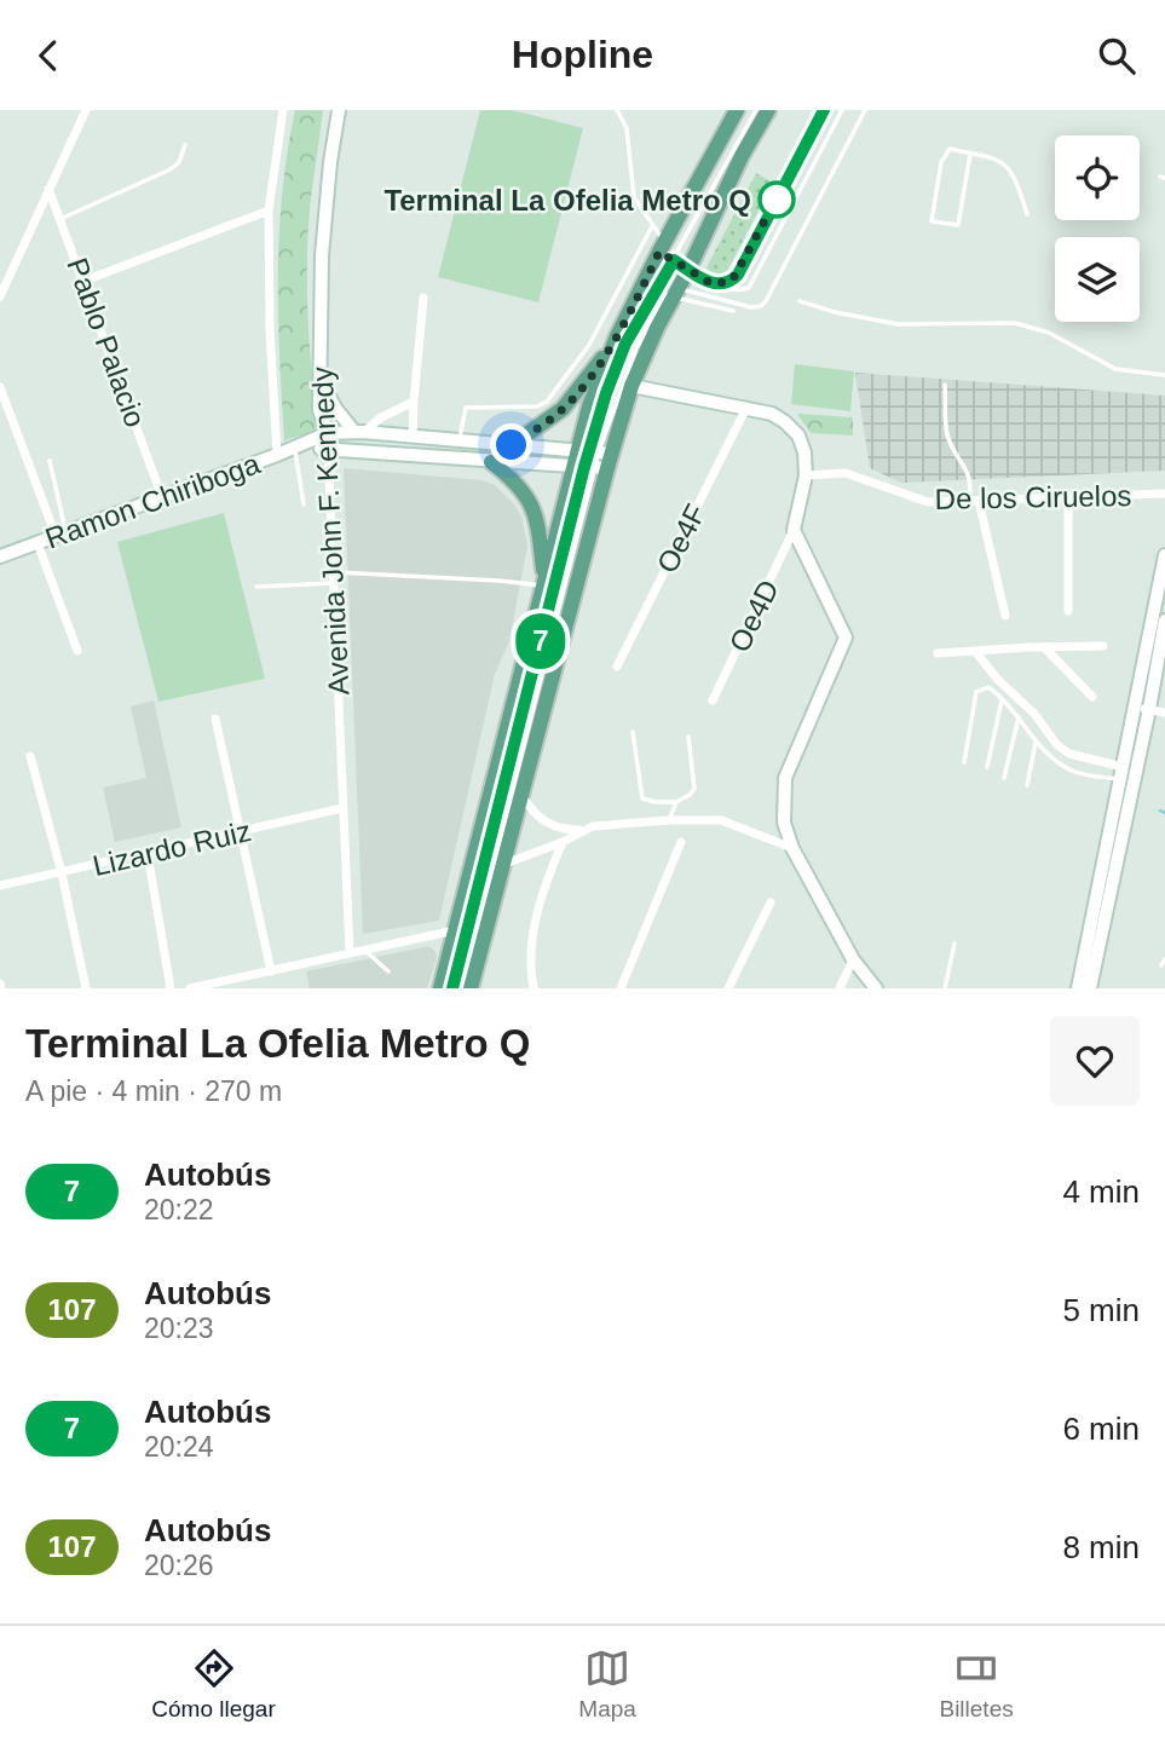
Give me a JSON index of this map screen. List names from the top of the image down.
{
  "streets": {
    "street": [
      "Pablo Palacio",
      "De los Ciruelos",
      "Ramon Chiriboga",
      "Avenida John F. Kennedy",
      "Oe4F",
      "Oe4D",
      "Lizardo Ruiz"
    ]
  },
  "crossings": [
    ["Pablo Palacio", "Ramon Chiriboga"],
    ["Ramon Chiriboga", "Avenida John F. Kennedy"],
    ["Avenida John F. Kennedy", "Lizardo Ruiz"]
  ],
  "places": ["Terminal La Ofelia Metro Q"],
  "lines": ["bus line 7"],
  "page": {
    "header": "Hopline",
    "on_map": "7",
    "heading": ["Terminal La Ofelia Metro Q", "A pie · 4 min · 270 m"],
    "list": [
      {
        "mark": "7",
        "name": "Autobús",
        "note": "20:22",
        "value": "4 min"
      },
      {
        "mark": "107",
        "name": "Autobús",
        "note": "20:23",
        "value": "5 min"
      },
      {
        "mark": "7",
        "name": "Autobús",
        "note": "20:24",
        "value": "6 min"
      },
      {
        "mark": "107",
        "name": "Autobús",
        "note": "20:26",
        "value": "8 min"
      }
    ],
    "tabs": ["Cómo llegar", "Mapa", "Billetes"]
  }
}
